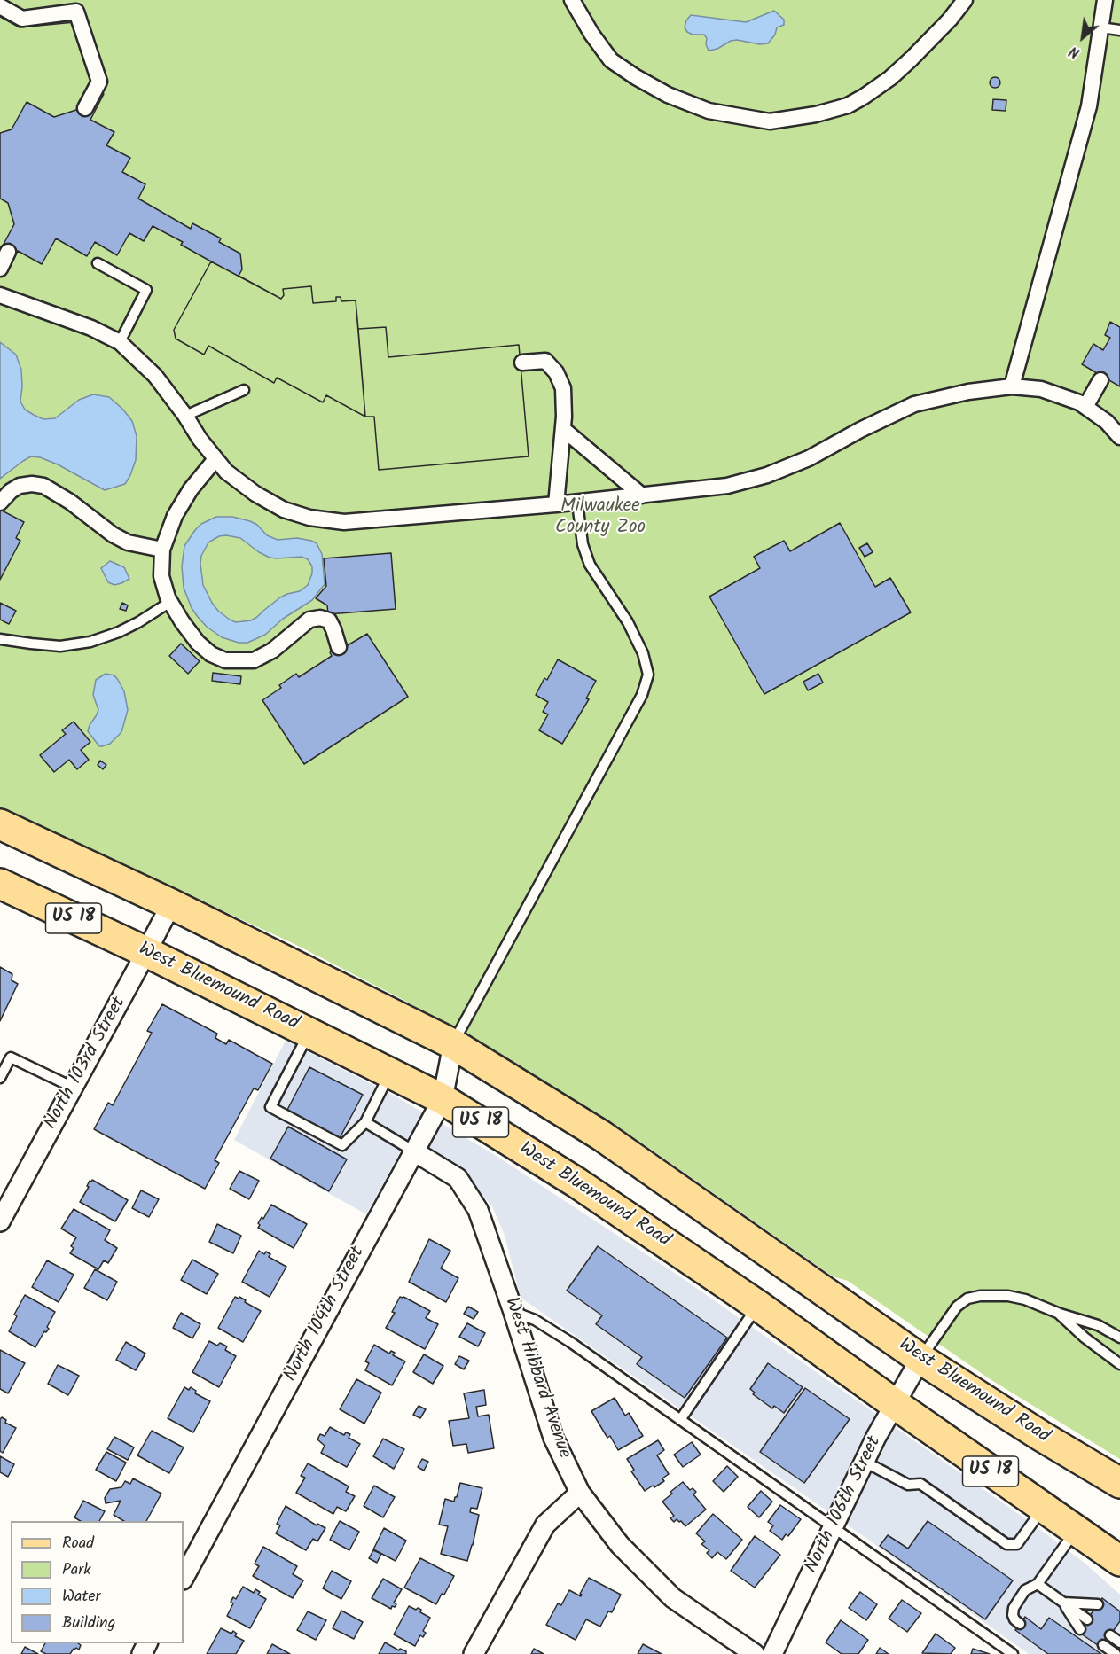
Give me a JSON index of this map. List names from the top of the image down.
{
  "streets": {
    "main road": ["US 18", "West Bluemound Road"],
    "street": [
      "North 103rd Street",
      "North 104th Street",
      "West Hibbard Avenue",
      "North 106th Street"
    ]
  },
  "crossings": [
    ["West Bluemound Road", "North 103rd Street"],
    ["West Bluemound Road", "North 104th Street"],
    ["West Bluemound Road", "North 106th Street"],
    ["North 104th Street", "West Hibbard Avenue"]
  ],
  "parks": ["Milwaukee County Zoo"],
  "legend": [
    "Road",
    "Park",
    "Water",
    "Building"
  ],
  "north": "bottom left"
}
